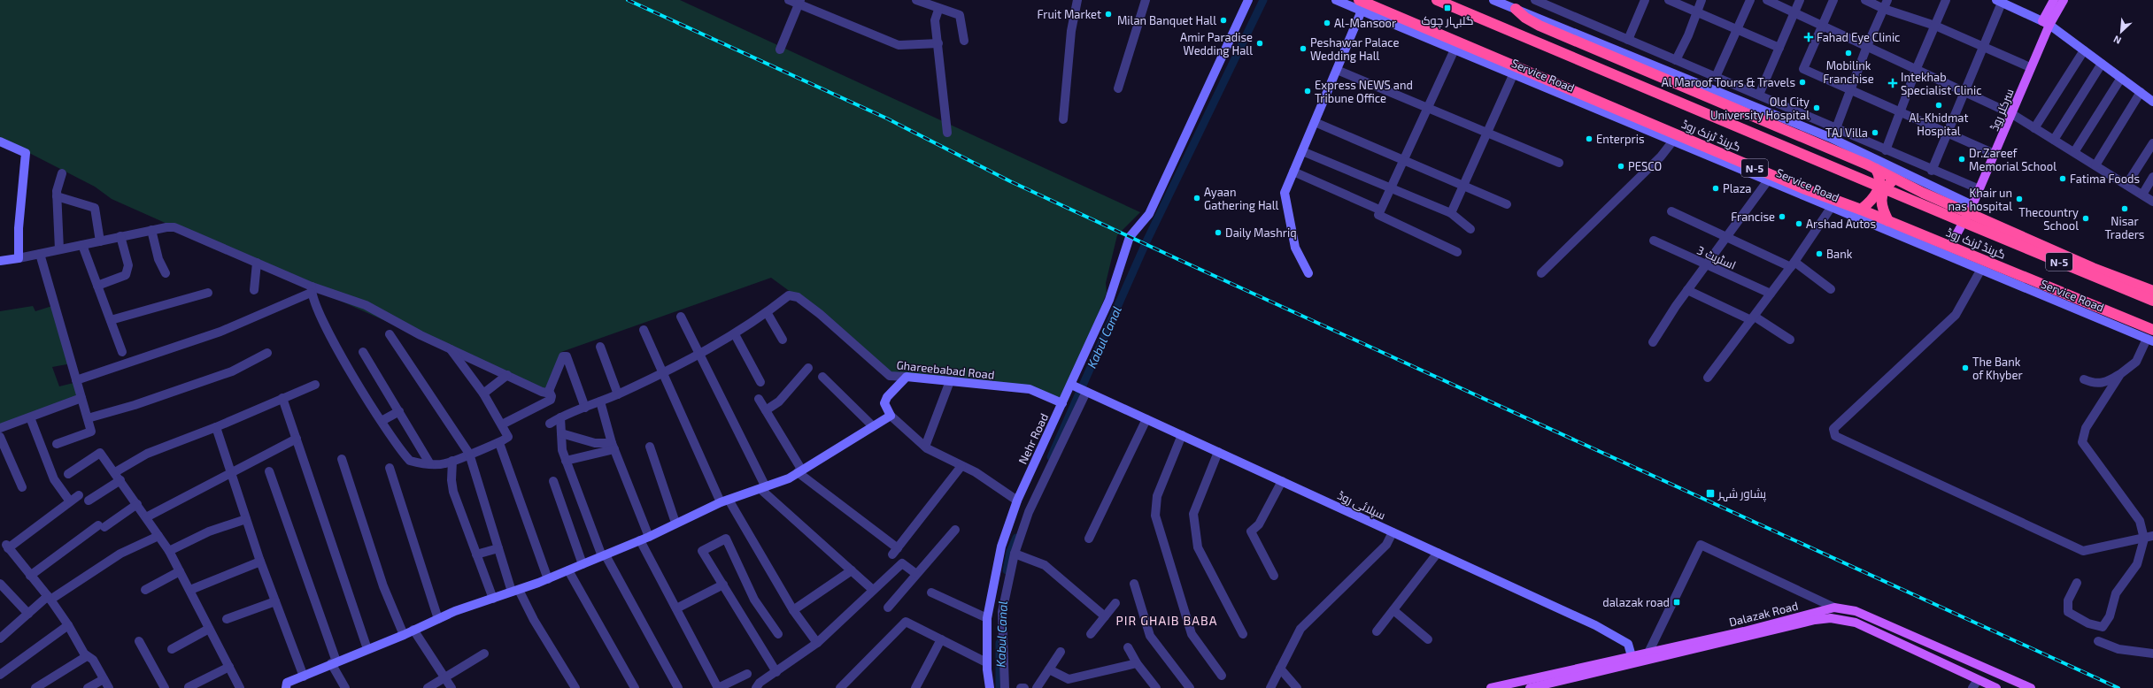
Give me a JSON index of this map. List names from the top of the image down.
{
  "streets": {
    "highway": ["گرینڈ ٹرنک روڈ", "N-5"],
    "main road": ["سرکلر روڈ", "Dalazak Road"],
    "street": [
      "Service Road",
      "اسٹریٹ 3",
      "Ghareebabad Road",
      "Nehr Road",
      "سپلائی روڈ"
    ]
  },
  "crossings": [
    ["سرکلر روڈ", "گرینڈ ٹرنک روڈ"],
    ["Ghareebabad Road", "Nehr Road"],
    ["Nehr Road", "سپلائی روڈ"],
    ["سپلائی روڈ", "Dalazak Road"]
  ],
  "districts": ["PIR GHAIB BABA"],
  "water": ["Kabul Canal"],
  "places": {
    "transit": ["گلبہار چوک", "پشاور شہر", "dalazak road"],
    "other": [
      "Fruit Market",
      "Milan Banquet Hall",
      "Al-Mansoor",
      "Amir Paradise Wedding Hall",
      "Peshawar Palace Wedding Hall",
      "Mobilink Franchise",
      "Al Maroof Tours & Travels",
      "Express NEWS and Tribune Office",
      "Al-Khidmat Hospital",
      "Old City University Hospital",
      "TAJ Villa",
      "Enterpris",
      "Dr.Zareef Memorial School",
      "PESCO",
      "Fatima Foods",
      "Plaza",
      "Ayaan Gathering Hall",
      "Khair un nas hospital",
      "Nisar Traders",
      "Francise",
      "Thecountry School",
      "Arshad Autos",
      "Daily Mashriq",
      "Bank",
      "The Bank of Khyber"
    ],
    "health": ["Fahad Eye Clinic", "Intekhab Specialist Clinic"]
  },
  "north": "bottom left"
}
